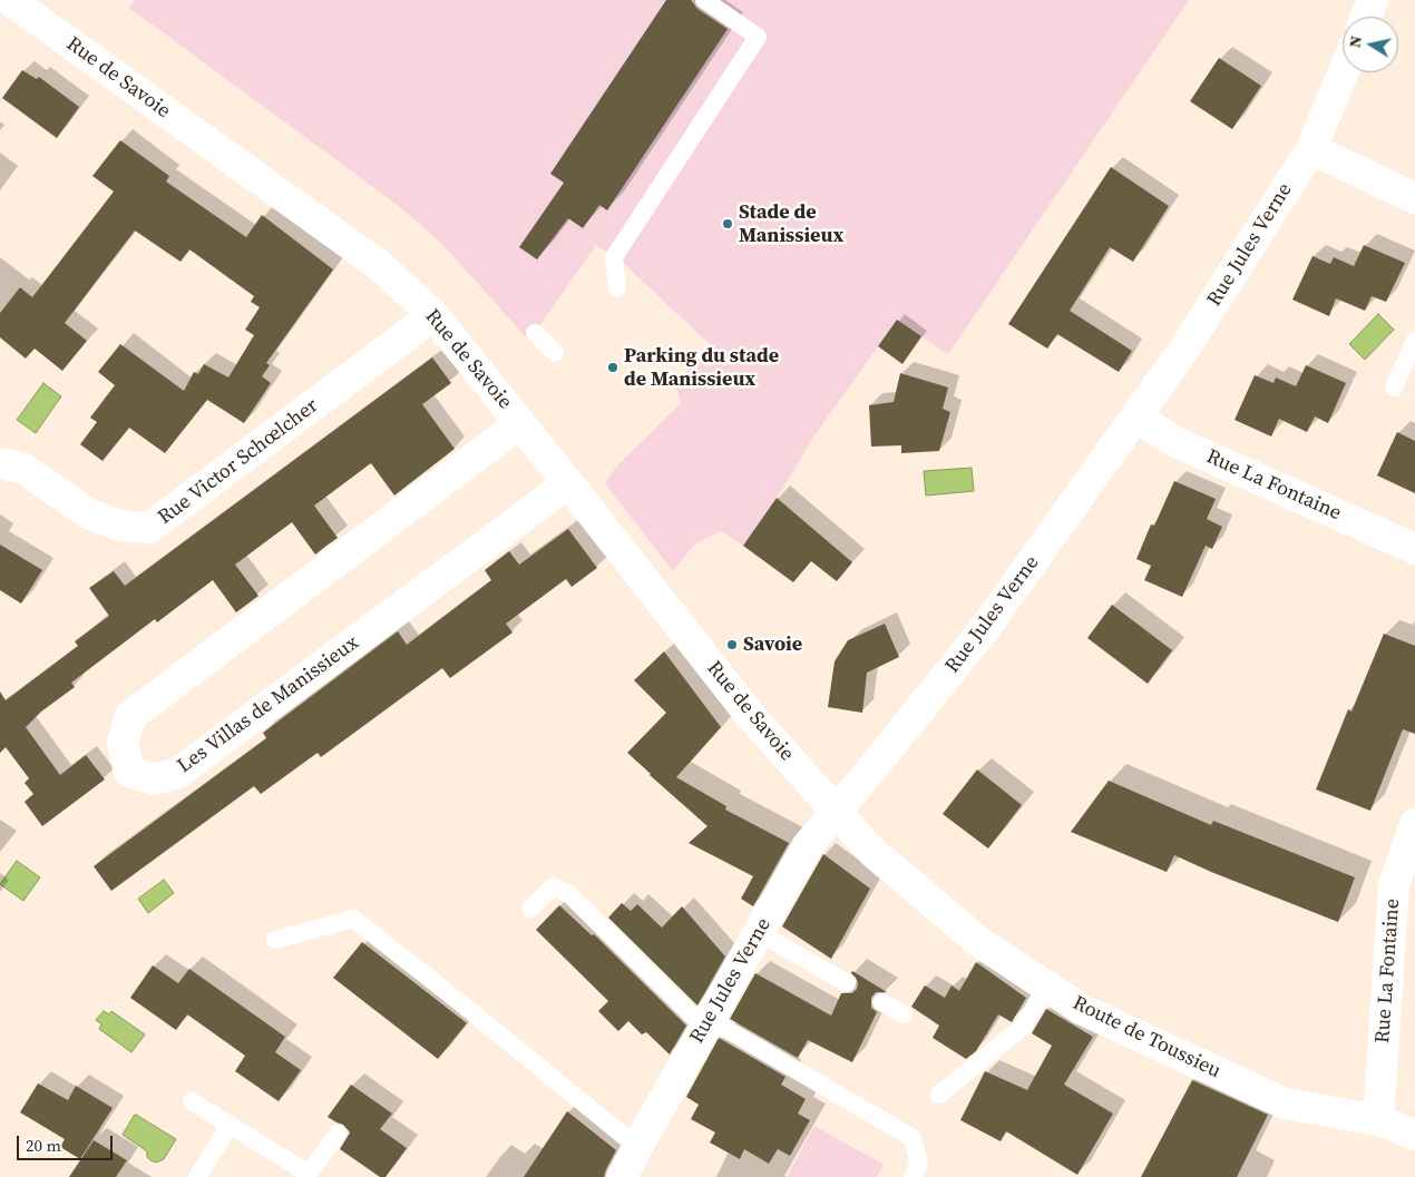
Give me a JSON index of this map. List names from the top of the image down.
{
  "streets": {
    "street": [
      "Rue de Savoie",
      "Rue Jules Verne",
      "Rue Victor Schœlcher",
      "Rue La Fontaine",
      "Les Villas de Manissieux",
      "Route de Toussieu"
    ]
  },
  "crossings": [
    ["Rue de Savoie", "Rue Jules Verne"],
    ["Rue de Savoie", "Rue Victor Schœlcher"],
    ["Rue de Savoie", "Les Villas de Manissieux"],
    ["Rue de Savoie", "Route de Toussieu"],
    ["Rue Jules Verne", "Rue La Fontaine"],
    ["Rue Jules Verne", "Route de Toussieu"],
    ["Rue La Fontaine", "Route de Toussieu"]
  ],
  "places": ["Stade de Manissieux", "Parking du stade de Manissieux", "Savoie"],
  "scale_bar": "20 m",
  "north": "left"
}
